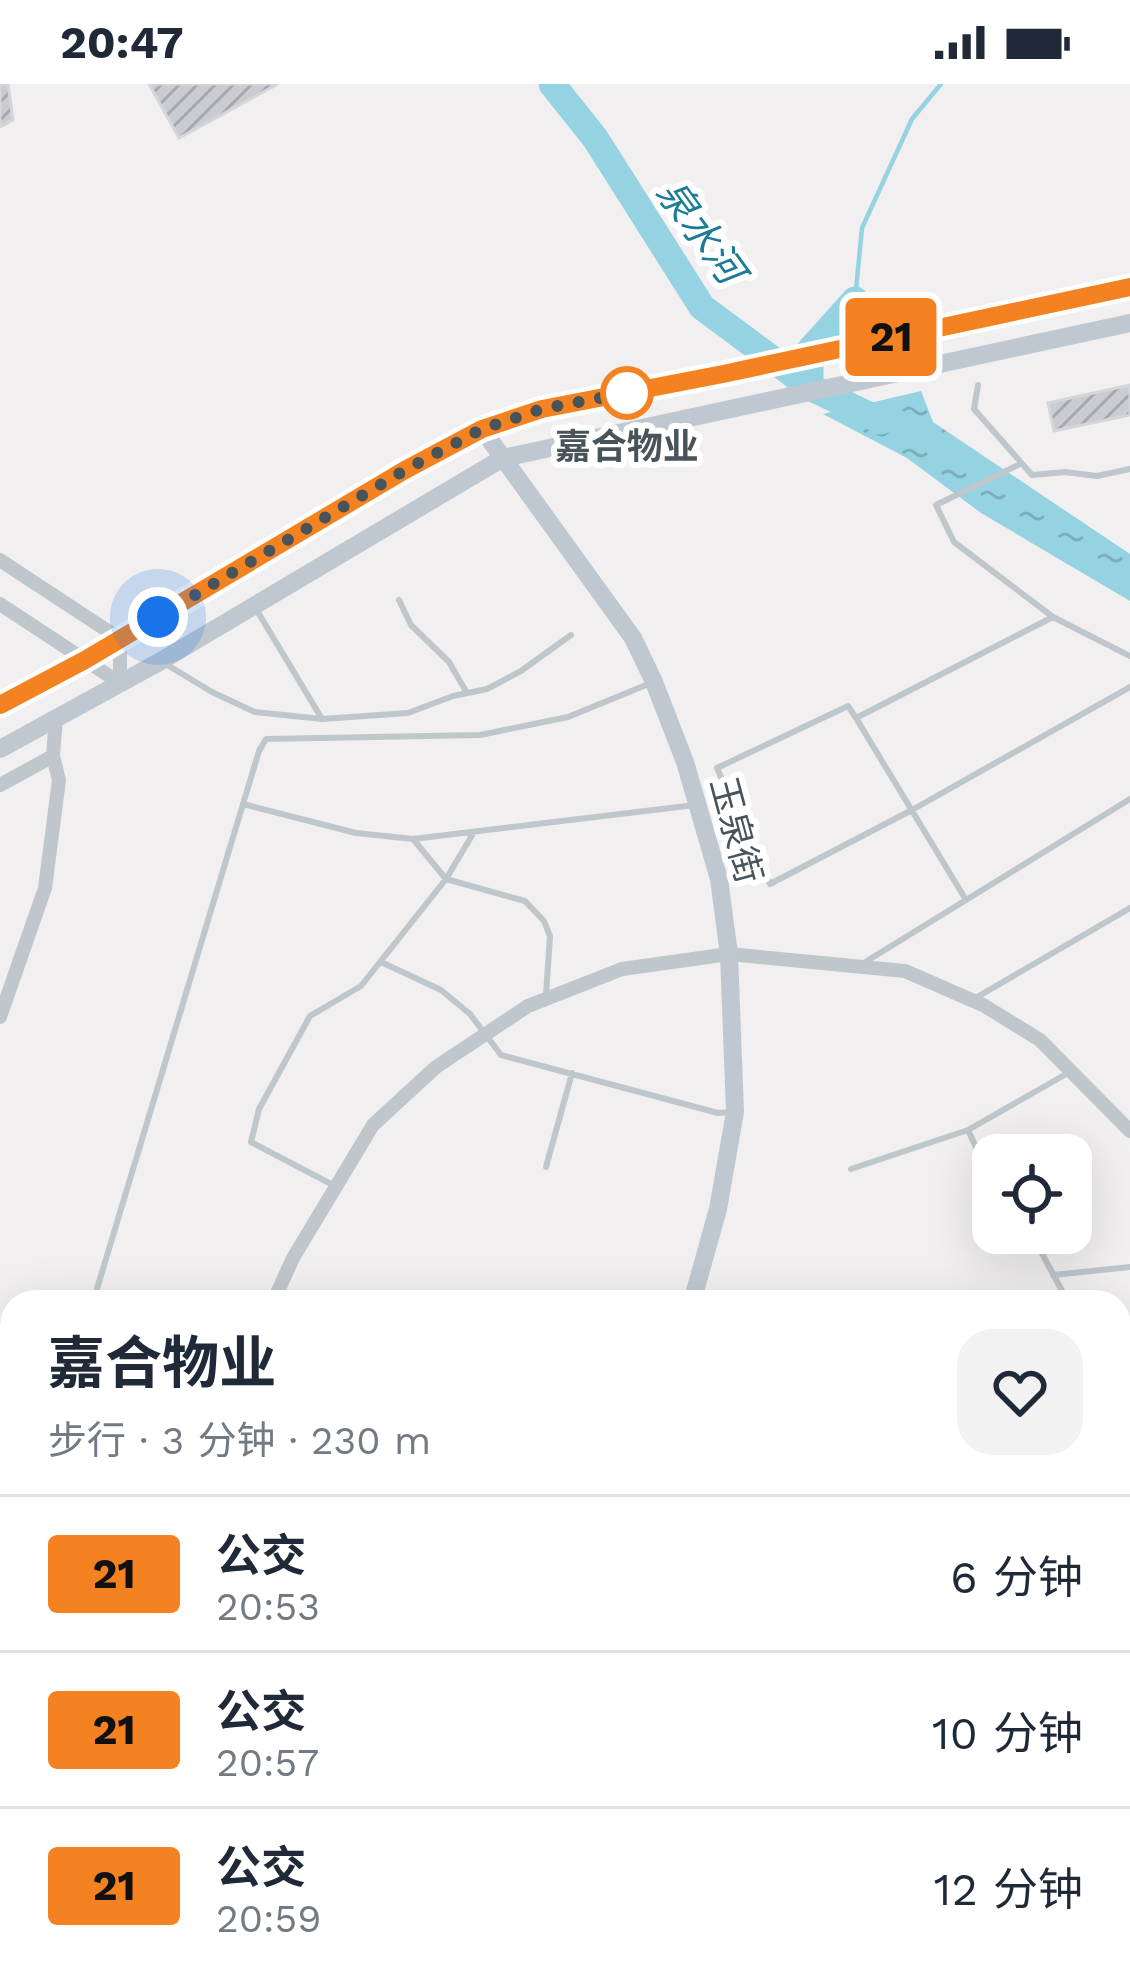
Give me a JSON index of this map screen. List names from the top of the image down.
{
  "streets": {
    "street": ["玉泉街"]
  },
  "water": ["泉水河"],
  "places": ["嘉合物业"],
  "lines": ["bus line 21"],
  "page": {
    "status": "20:47",
    "on_map": "21",
    "heading": ["嘉合物业", "步行 · 3 分钟 · 230 m"],
    "list": [
      {
        "mark": "21",
        "name": "公交",
        "note": "20:53",
        "value": "6 分钟"
      },
      {
        "mark": "21",
        "name": "公交",
        "note": "20:57",
        "value": "10 分钟"
      },
      {
        "mark": "21",
        "name": "公交",
        "note": "20:59",
        "value": "12 分钟"
      }
    ]
  }
}
